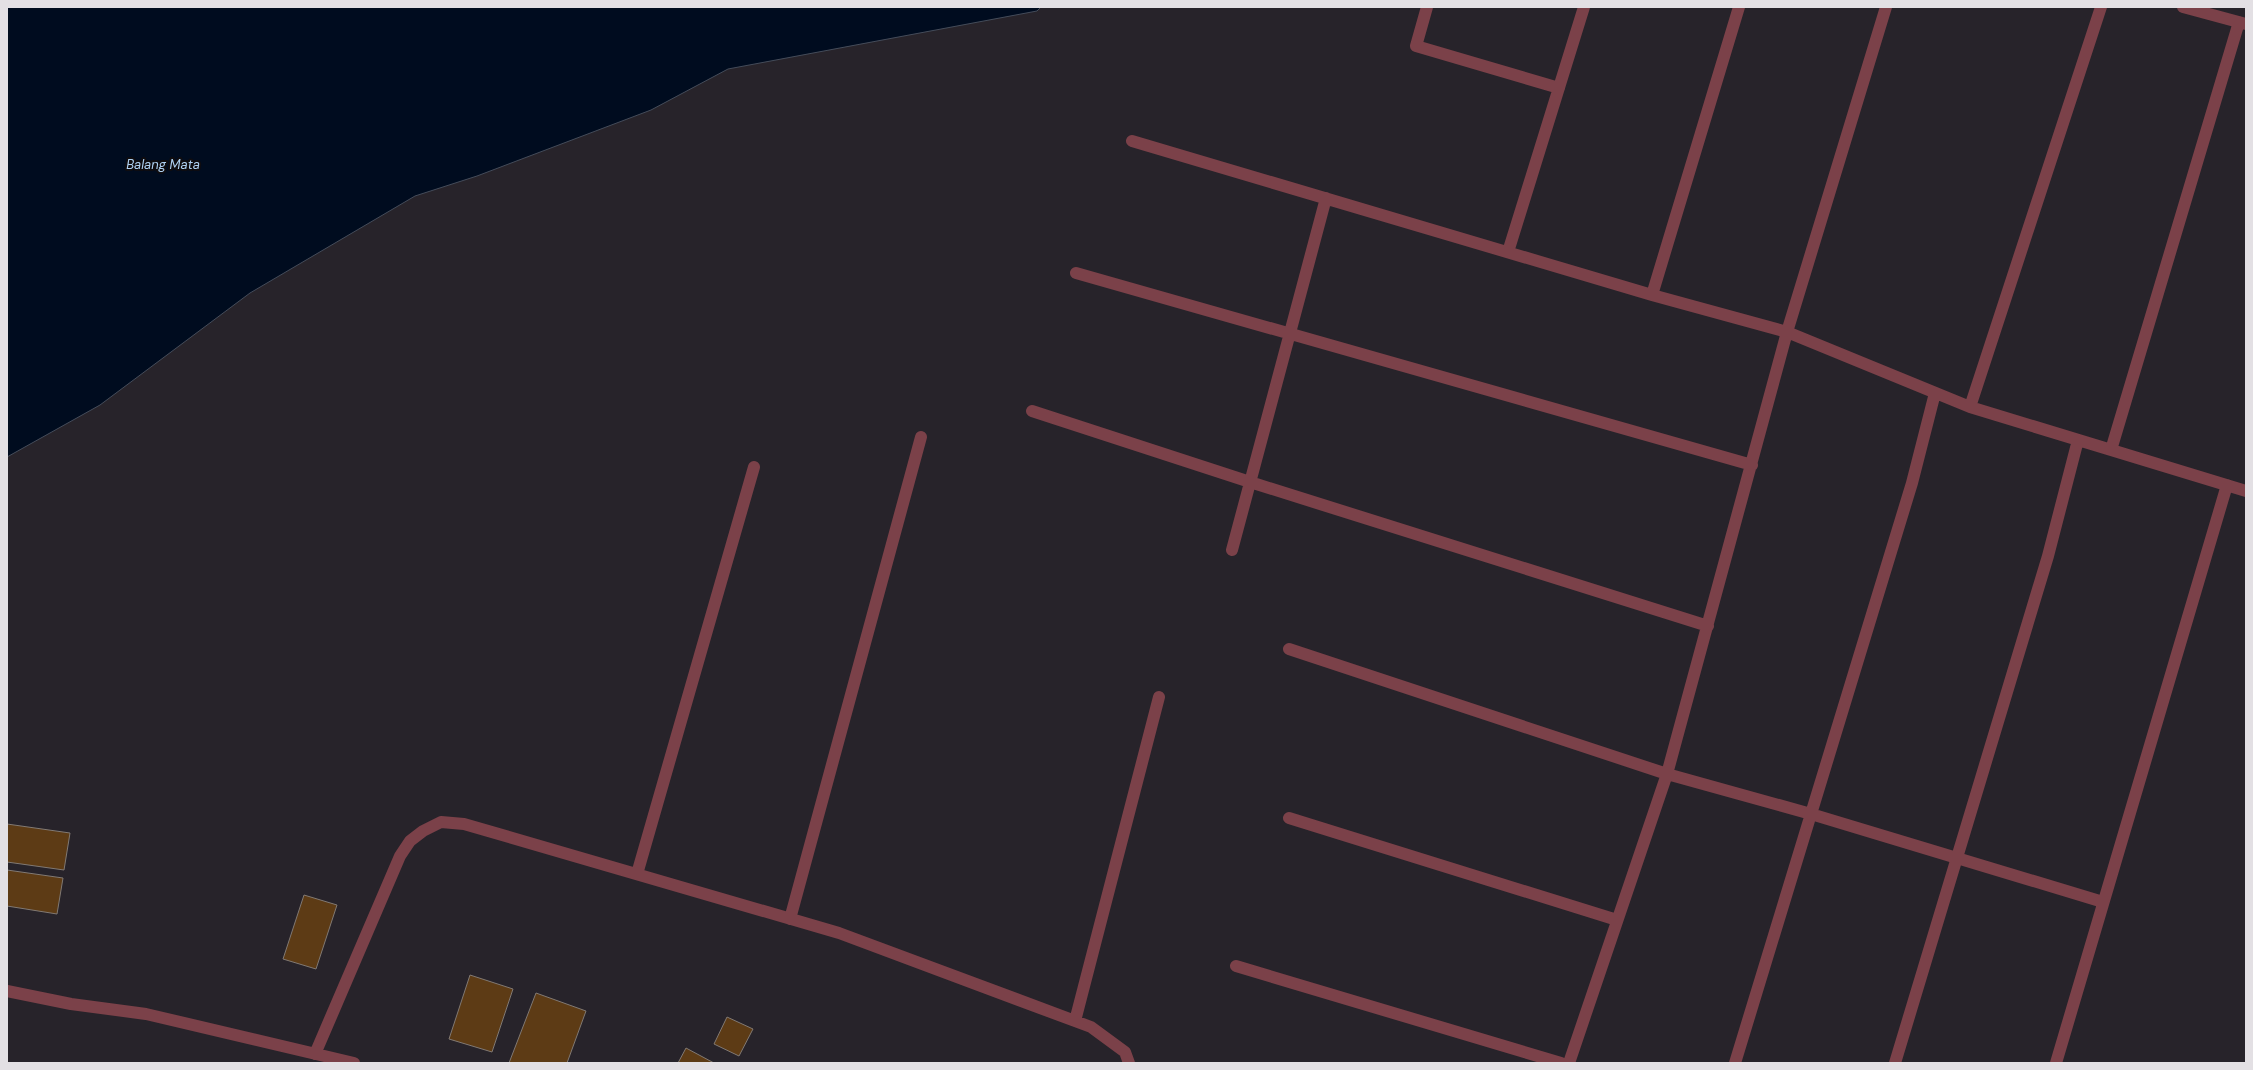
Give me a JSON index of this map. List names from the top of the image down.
{
  "water": ["Balang Mata"]
}
